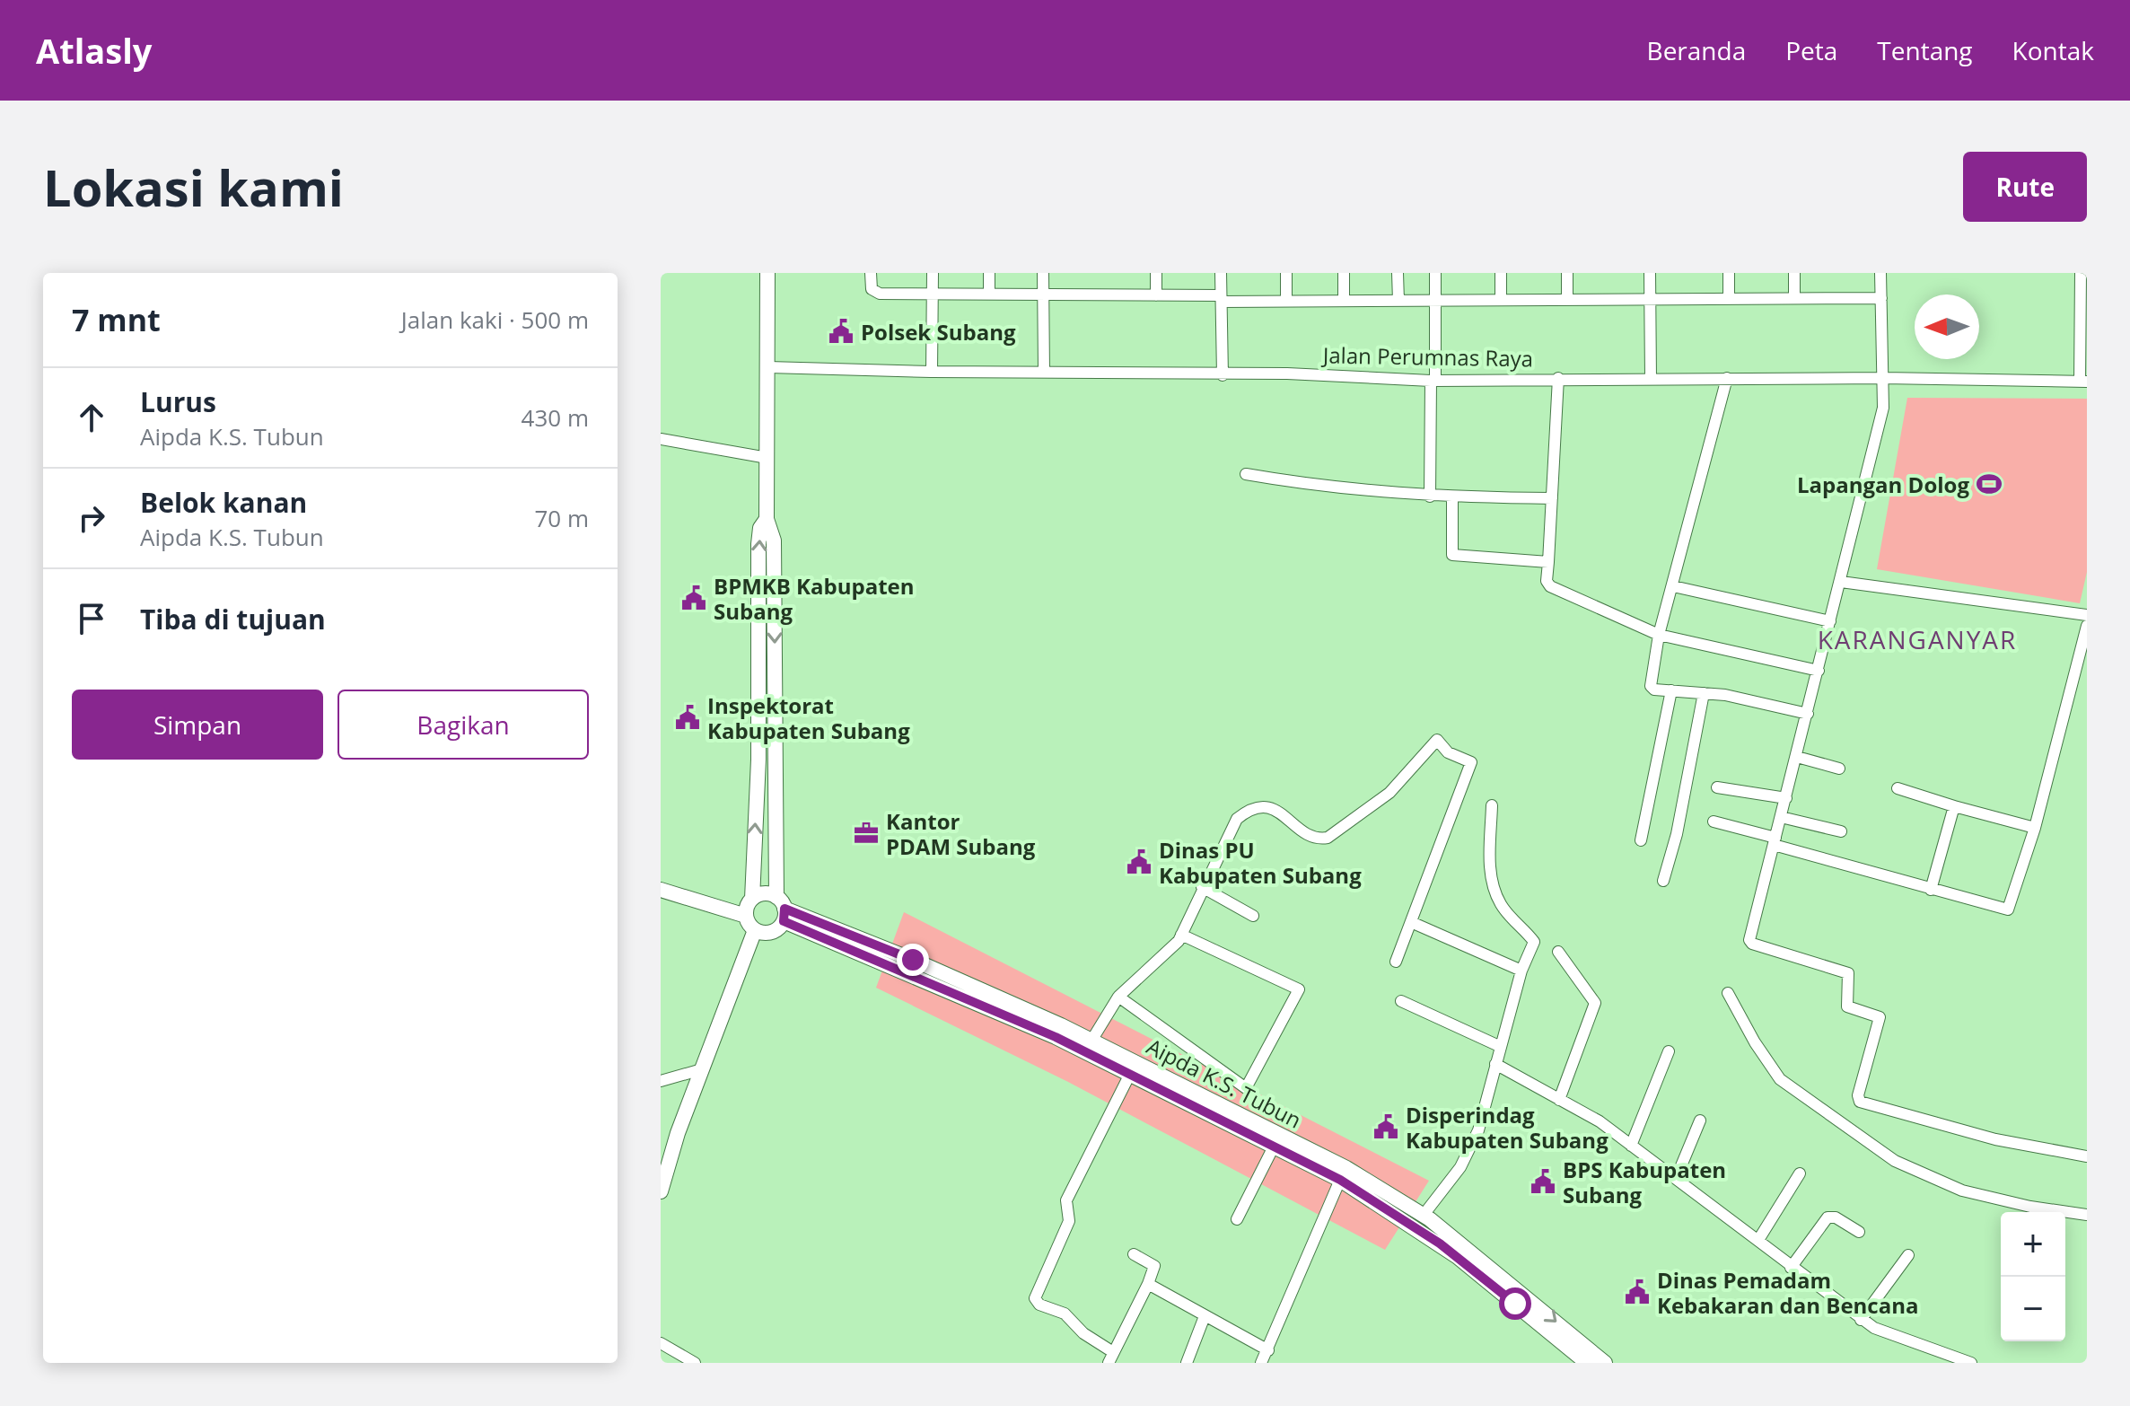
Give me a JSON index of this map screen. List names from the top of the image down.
{
  "streets": {
    "street": ["Jalan Perumnas Raya", "Aipda K.S. Tubun"]
  },
  "districts": ["KARANGANYAR"],
  "places": {
    "public building": [
      "Polsek Subang",
      "BPMKB Kabupaten Subang",
      "Inspektorat Kabupaten Subang",
      "Dinas PU Kabupaten Subang",
      "Disperindag Kabupaten Subang",
      "BPS Kabupaten Subang",
      "Dinas Pemadam Kebakaran dan Bencana"
    ],
    "sports": ["Lapangan Dolog"],
    "office": ["Kantor PDAM Subang"]
  },
  "north": "left",
  "page": {
    "header": "Atlasly",
    "nav": [
      "Beranda",
      "Peta",
      "Tentang",
      "Kontak"
    ],
    "buttons": [
      "Rute",
      ["Simpan", "Bagikan"]
    ],
    "title": "Lokasi kami",
    "heading": ["7 mnt", "Jalan kaki · 500 m"],
    "list": [
      ["Lurus", "Aipda K.S. Tubun", "430 m"],
      ["Belok kanan", "Aipda K.S. Tubun", "70 m"],
      "Tiba di tujuan"
    ],
    "map_buttons": ["+", "−"]
  }
}
